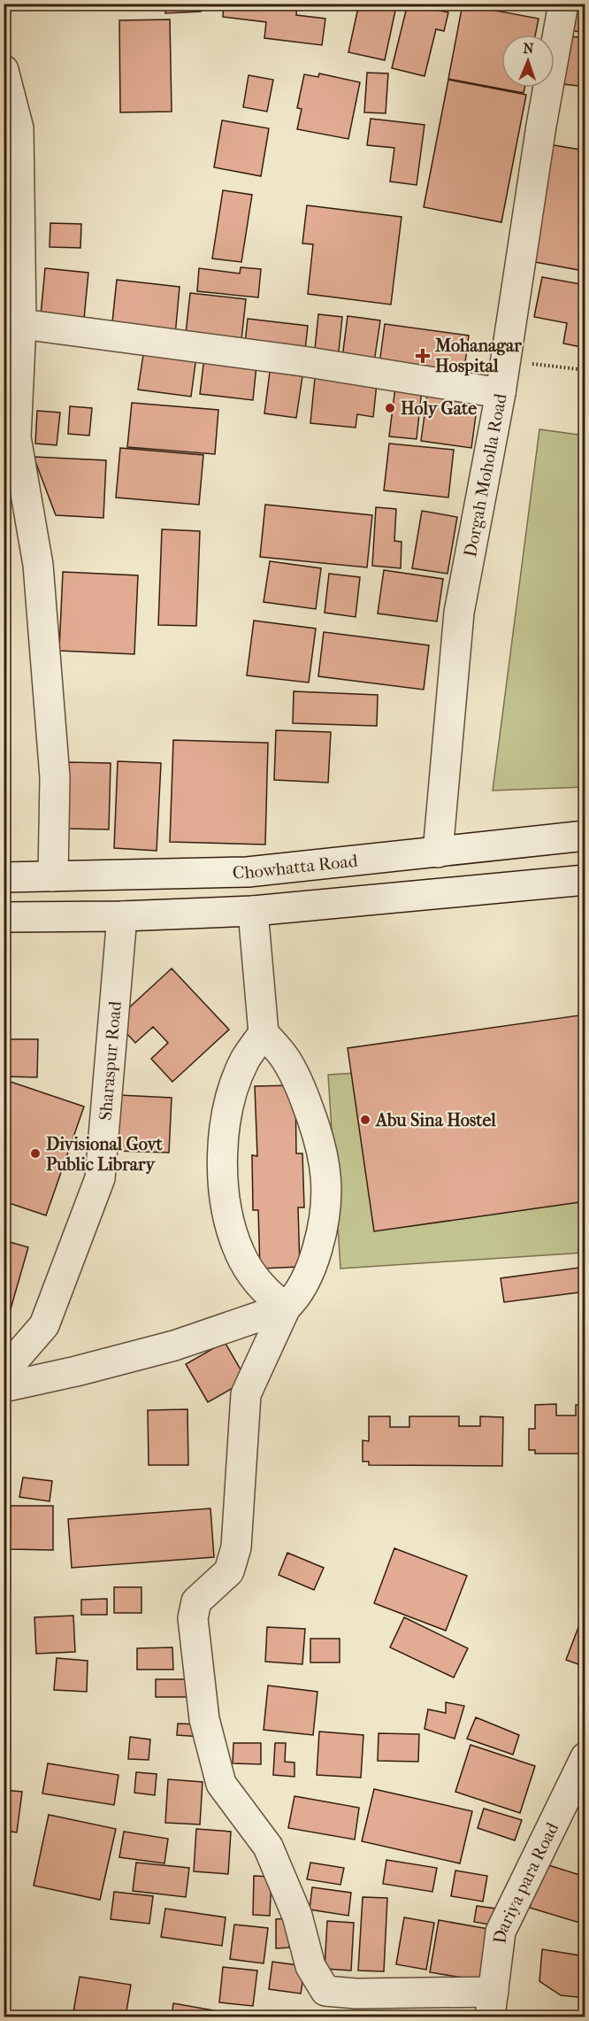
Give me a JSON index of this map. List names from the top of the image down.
{
  "streets": {
    "street": [
      "Dorgah Moholla Road",
      "Chowhatta Road",
      "Sharaspur Road",
      "Dariya para Road"
    ]
  },
  "crossings": [
    ["Dorgah Moholla Road", "Chowhatta Road"]
  ],
  "places": {
    "health": ["Mohanagar Hospital"],
    "other": ["Holy Gate", "Abu Sina Hostel", "Divisional Govt Public Library"]
  },
  "north": "top"
}
